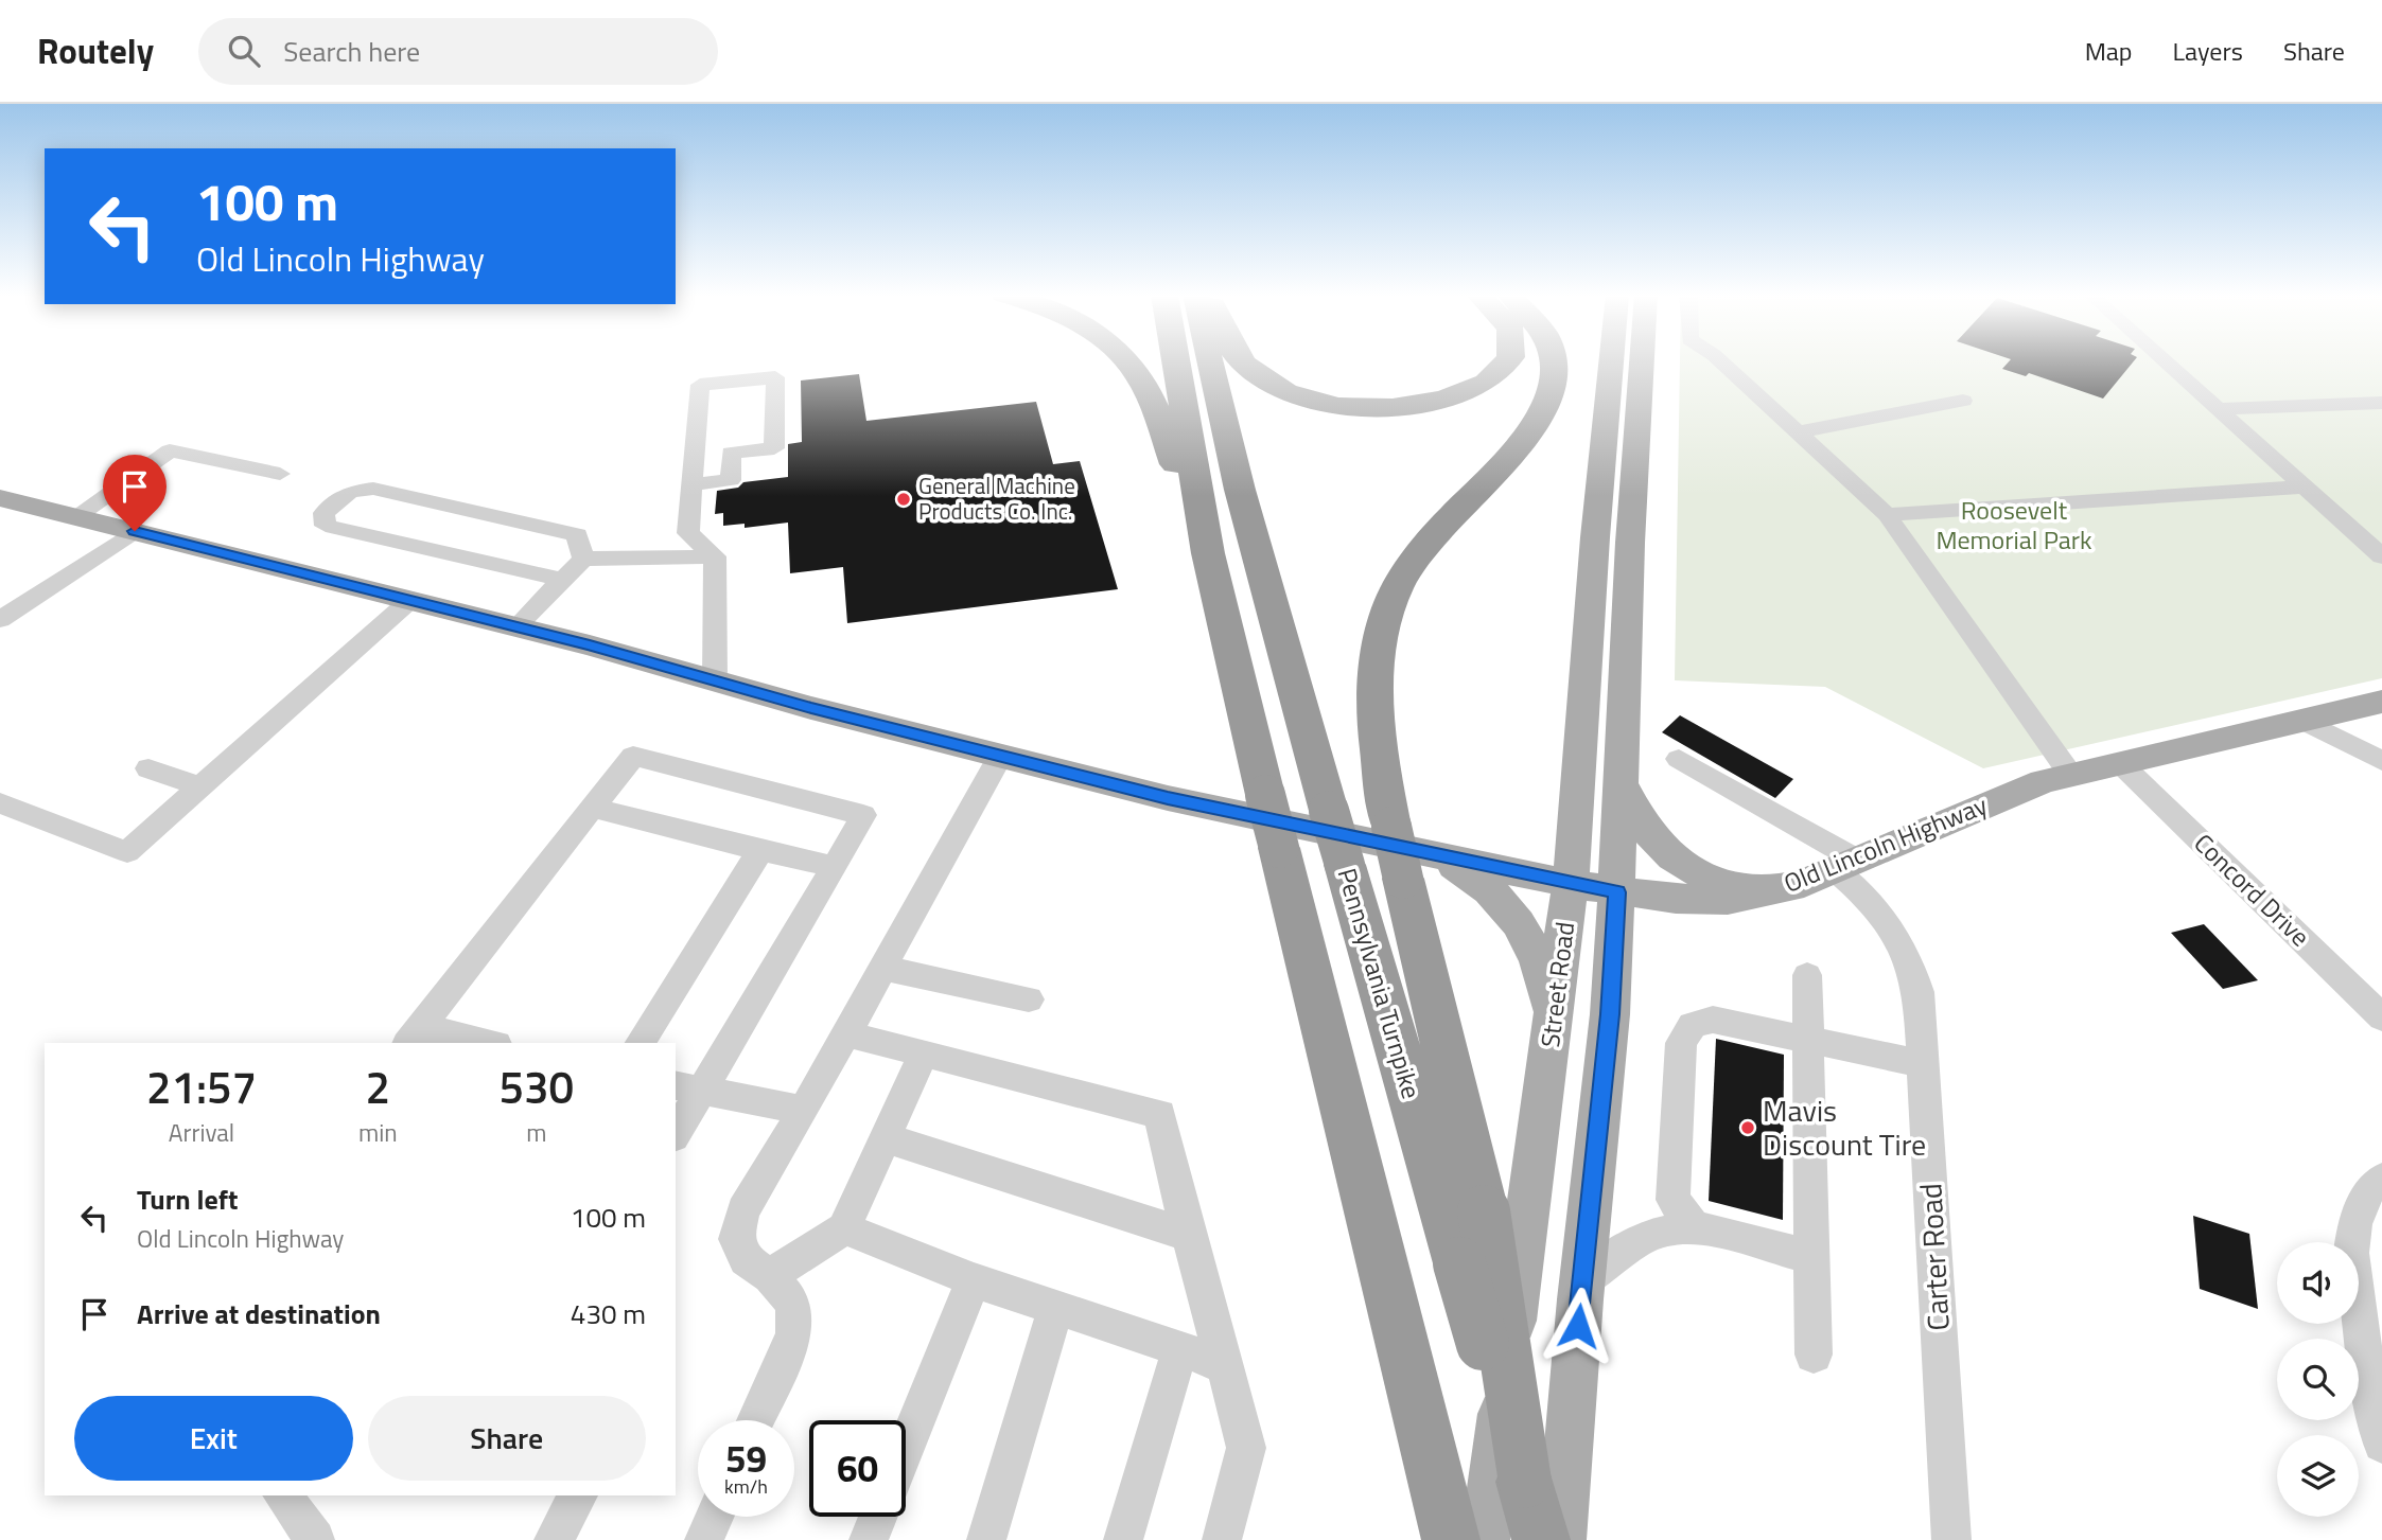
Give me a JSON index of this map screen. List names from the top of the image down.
{
  "streets": {
    "highway": ["Pennsylvania Turnpike"],
    "main road": ["Old Lincoln Highway", "Street Road"],
    "street": ["Concord Drive", "Carter Road"]
  },
  "crossings": [
    ["Old Lincoln Highway", "Concord Drive"],
    ["Old Lincoln Highway", "Street Road"],
    ["Old Lincoln Highway", "Carter Road"]
  ],
  "parks": ["Roosevelt Memorial Park"],
  "places": ["General Machine Products Co. Inc.", "Mavis Discount Tire"],
  "page": {
    "header": "Routely",
    "search": "Search here",
    "nav": ["Map", "Layers", "Share"],
    "turn": ["100 m", "Old Lincoln Highway"],
    "eta": [
      "21:57",
      "Arrival",
      "2",
      "min",
      "530",
      "m"
    ],
    "list": [
      {
        "name": "Turn left",
        "note": "Old Lincoln Highway",
        "value": "100 m"
      },
      {
        "name": "Arrive at destination",
        "value": "430 m"
      }
    ],
    "buttons": ["Exit", "Share"],
    "speed": "59 km/h",
    "limit": "60"
  }
}
